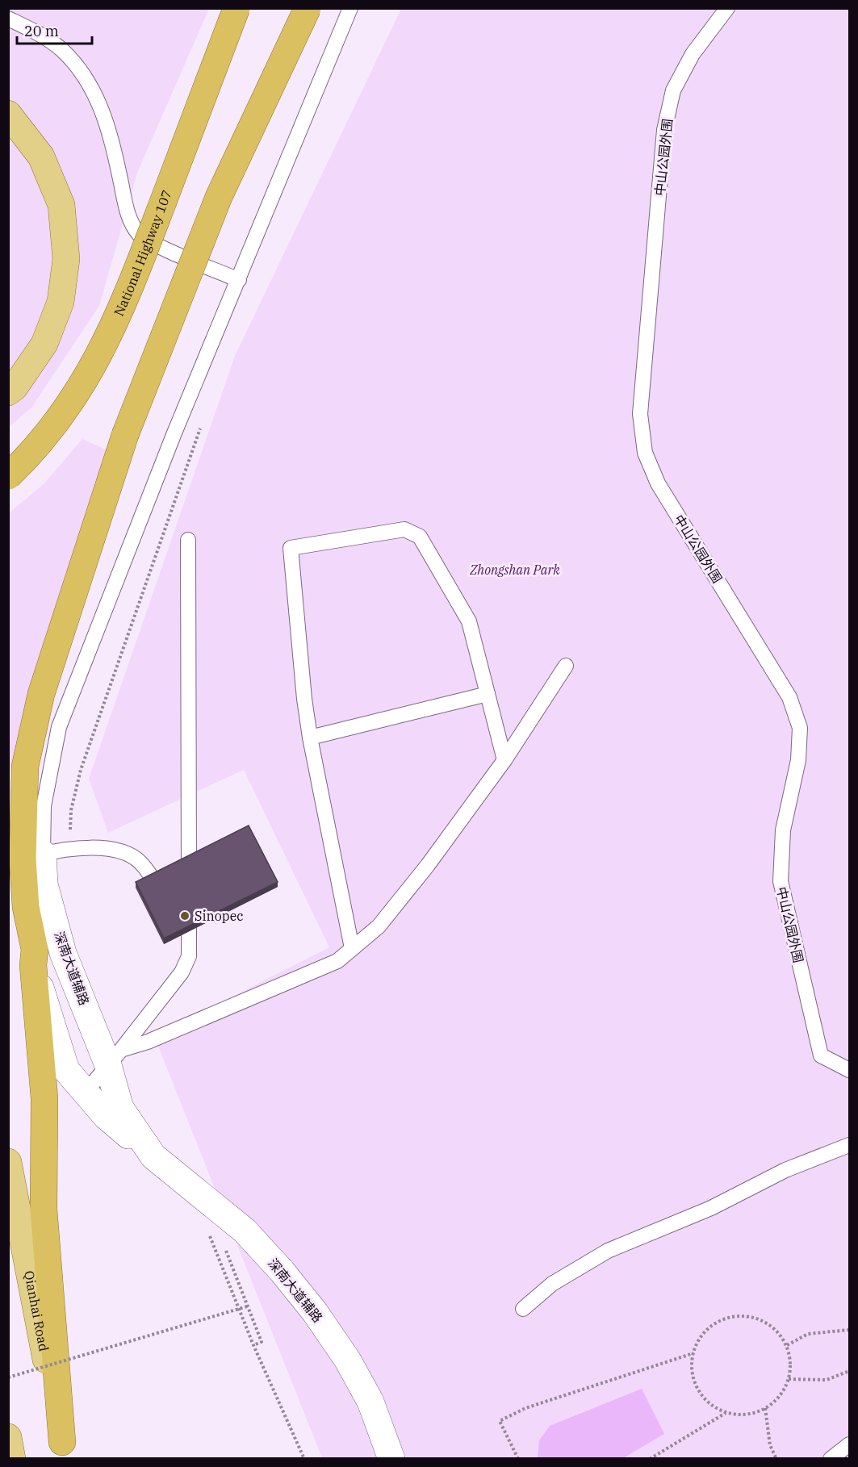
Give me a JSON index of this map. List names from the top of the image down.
{
  "streets": {
    "highway": ["National Highway 107"],
    "main road": ["Qianhai Road"],
    "street": ["深南大道辅路"],
    "lane": ["中山公园外围"]
  },
  "parks": ["Zhongshan Park"],
  "places": ["Sinopec"],
  "scale_bar": "20 m"
}
